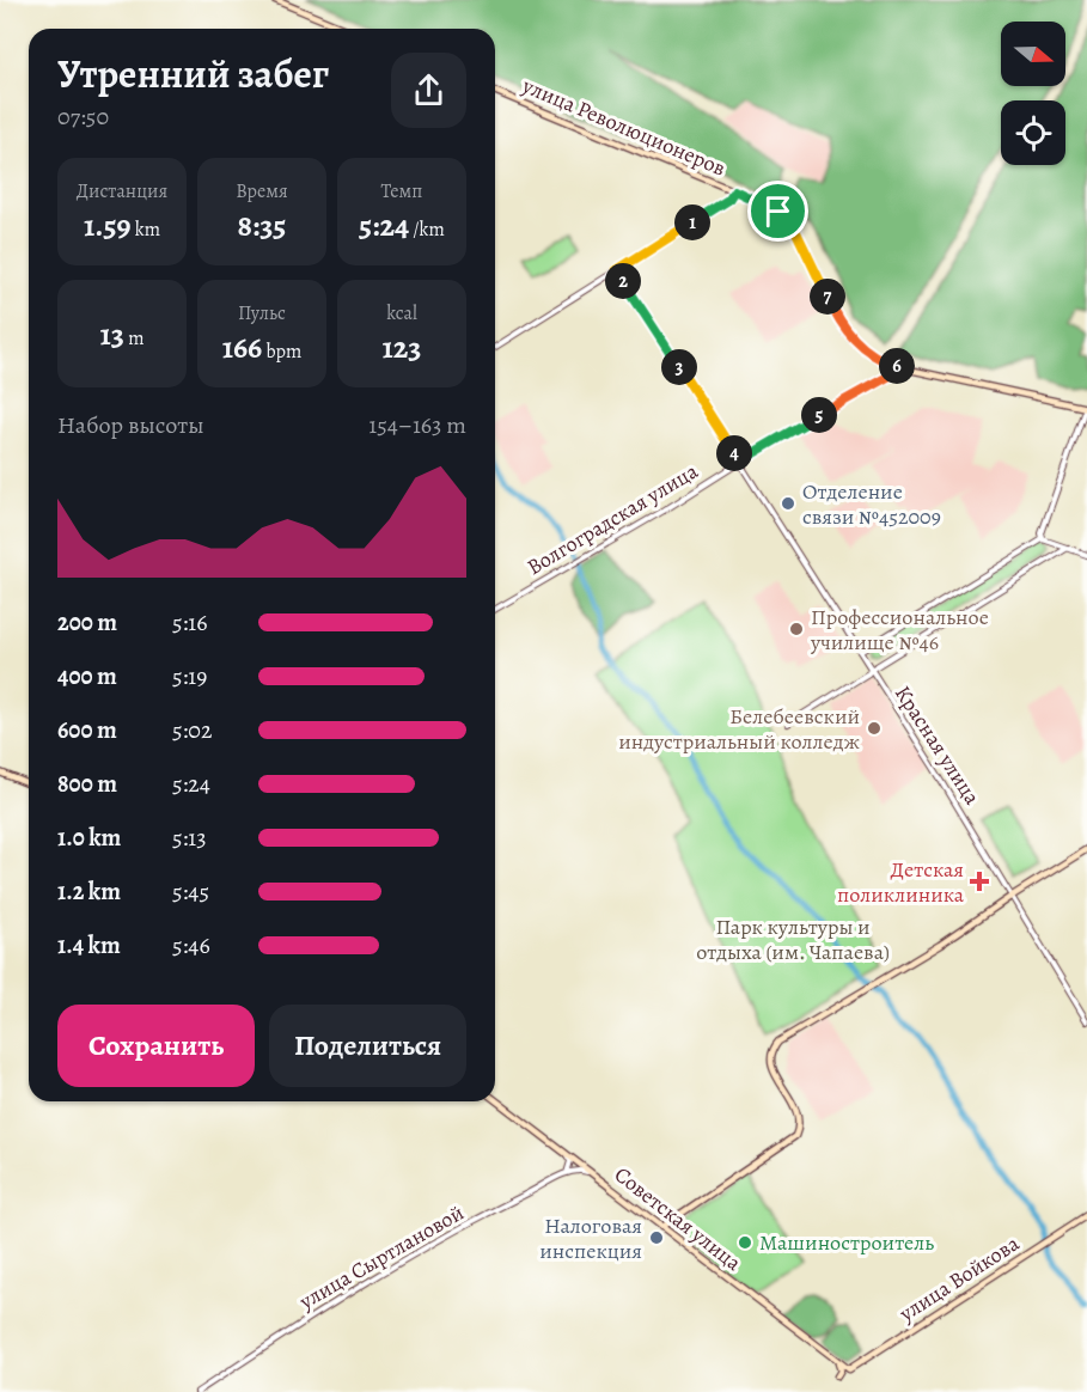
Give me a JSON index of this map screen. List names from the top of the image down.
{
  "streets": {
    "main road": ["улица Революционеров", "Советская улица", "улица Войкова"],
    "street": ["Волгоградская улица", "Красная улица", "улица Сыртлановой"]
  },
  "crossings": [
    ["улица Революционеров", "Волгоградская улица"],
    ["Волгоградская улица", "Красная улица"],
    ["Советская улица", "улица Сыртлановой"],
    ["Советская улица", "улица Войкова"]
  ],
  "parks": ["Парк культуры и отдыха (им. Чапаева)"],
  "places": {
    "other": [
      "Отделение связи №452009",
      "Профессиональное училище №46",
      "Белебеевский индустриальный колледж",
      "Налоговая инспекция",
      "Машиностроитель"
    ],
    "health": ["Детская поликлиника"]
  },
  "north": "right",
  "page": {
    "heading": ["Утренний забег", "07:50"],
    "stats": [
      ["Дистанция", "1.59 km"],
      ["Время", "8:35"],
      ["Темп", "5:24 /km"],
      ["13 m"],
      ["Пульс", "166 bpm"],
      ["kcal", "123"]
    ],
    "pins": [
      "1",
      "2",
      "7",
      "6",
      "3",
      "5",
      "4"
    ],
    "chart": ["Набор высоты", "154–163 m"],
    "list": [
      {
        "name": "200 m",
        "note": "5:16"
      },
      {
        "name": "400 m",
        "note": "5:19"
      },
      {
        "name": "600 m",
        "note": "5:02"
      },
      {
        "name": "800 m",
        "note": "5:24"
      },
      {
        "name": "1.0 km",
        "note": "5:13"
      },
      {
        "name": "1.2 km",
        "note": "5:45"
      },
      {
        "name": "1.4 km",
        "note": "5:46"
      }
    ],
    "buttons": ["Сохранить", "Поделиться"]
  }
}
